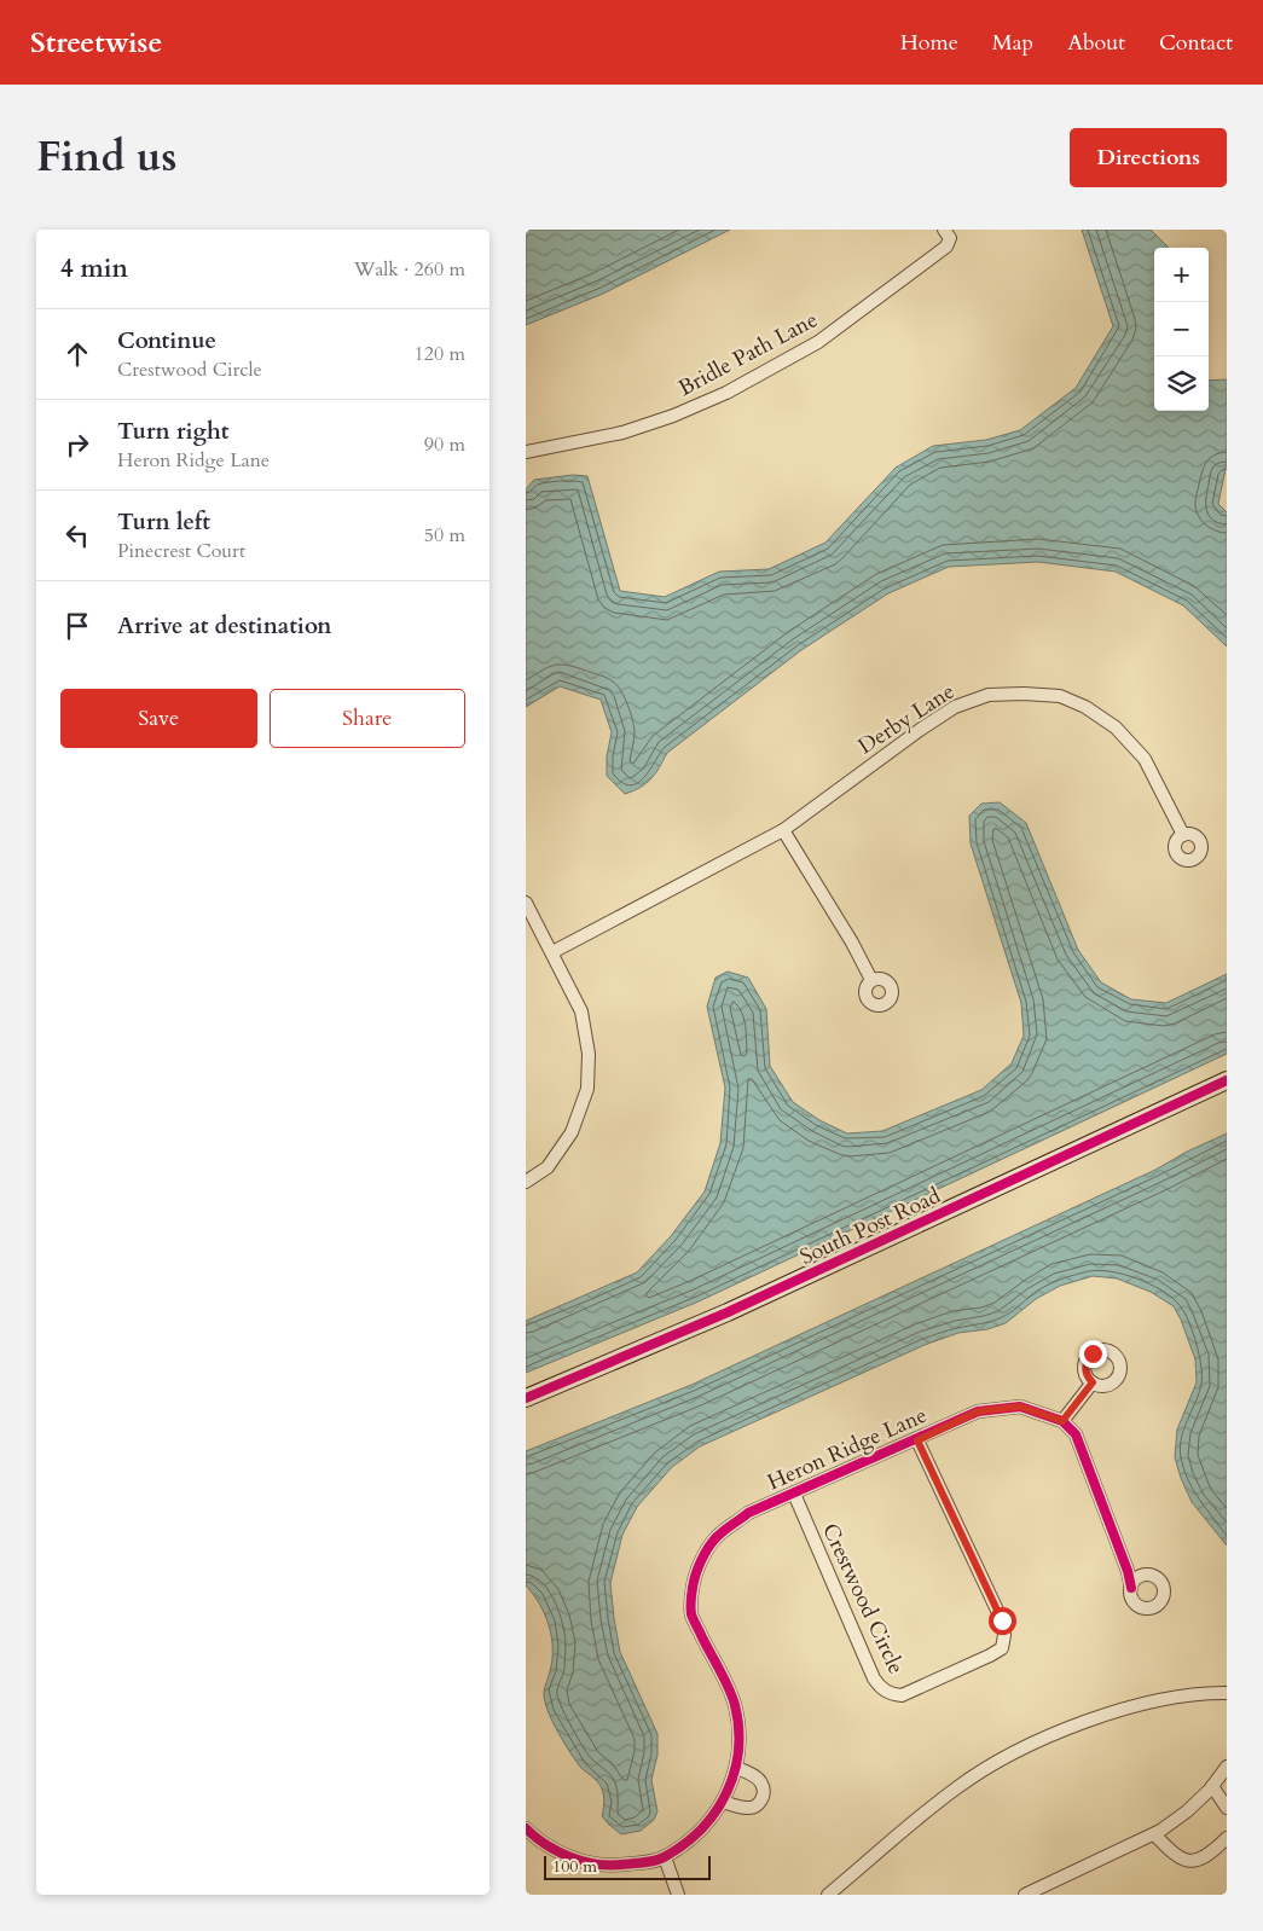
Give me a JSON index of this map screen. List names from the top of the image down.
{
  "streets": {
    "street": [
      "Bridle Path Lane",
      "Derby Lane",
      "South Post Road",
      "Heron Ridge Lane",
      "Crestwood Circle"
    ]
  },
  "crossings": [
    ["Heron Ridge Lane", "Crestwood Circle"]
  ],
  "scale_bar": "100 m",
  "page": {
    "header": "Streetwise",
    "nav": [
      "Home",
      "Map",
      "About",
      "Contact"
    ],
    "title": "Find us",
    "buttons": [
      "Directions",
      ["Save", "Share"]
    ],
    "heading": ["4 min", "Walk · 260 m"],
    "map_buttons": ["+", "−"],
    "list": [
      ["Continue", "Crestwood Circle", "120 m"],
      ["Turn right", "Heron Ridge Lane", "90 m"],
      ["Turn left", "Pinecrest Court", "50 m"],
      "Arrive at destination"
    ],
    "scale": "100 m"
  }
}
